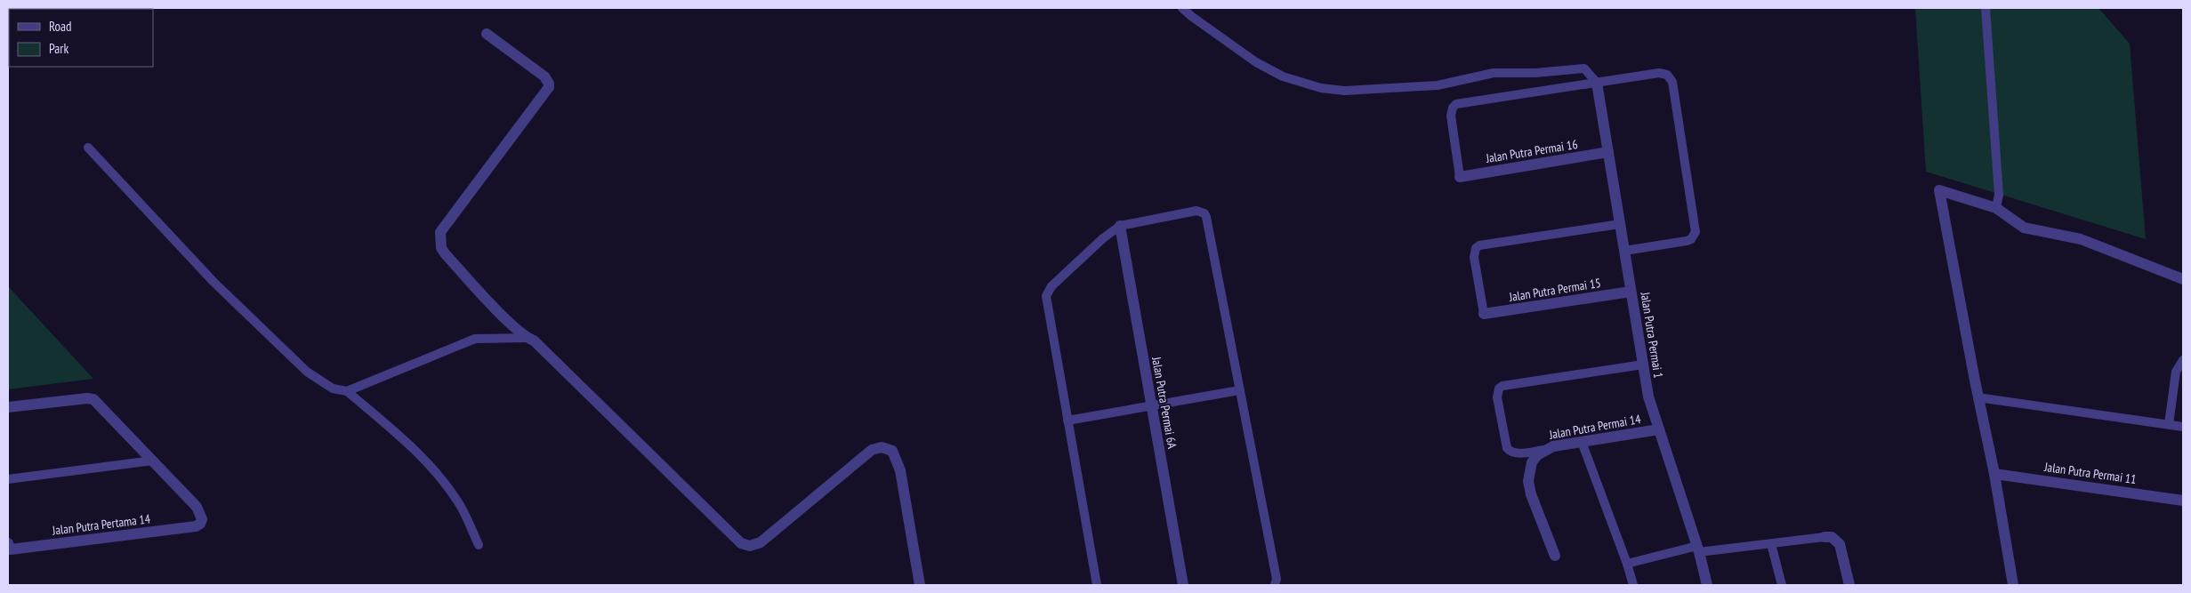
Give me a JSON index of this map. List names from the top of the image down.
{
  "streets": {
    "street": [
      "Jalan Putra Permai 16",
      "Jalan Putra Permai 15",
      "Jalan Putra Permai 1",
      "Jalan Putra Permai 6A",
      "Jalan Putra Permai 14",
      "Jalan Putra Permai 11",
      "Jalan Putra Pertama 14"
    ]
  },
  "crossings": [
    ["Jalan Putra Permai 16", "Jalan Putra Permai 1"],
    ["Jalan Putra Permai 15", "Jalan Putra Permai 1"],
    ["Jalan Putra Permai 1", "Jalan Putra Permai 14"]
  ],
  "legend": ["Road", "Park"]
}
